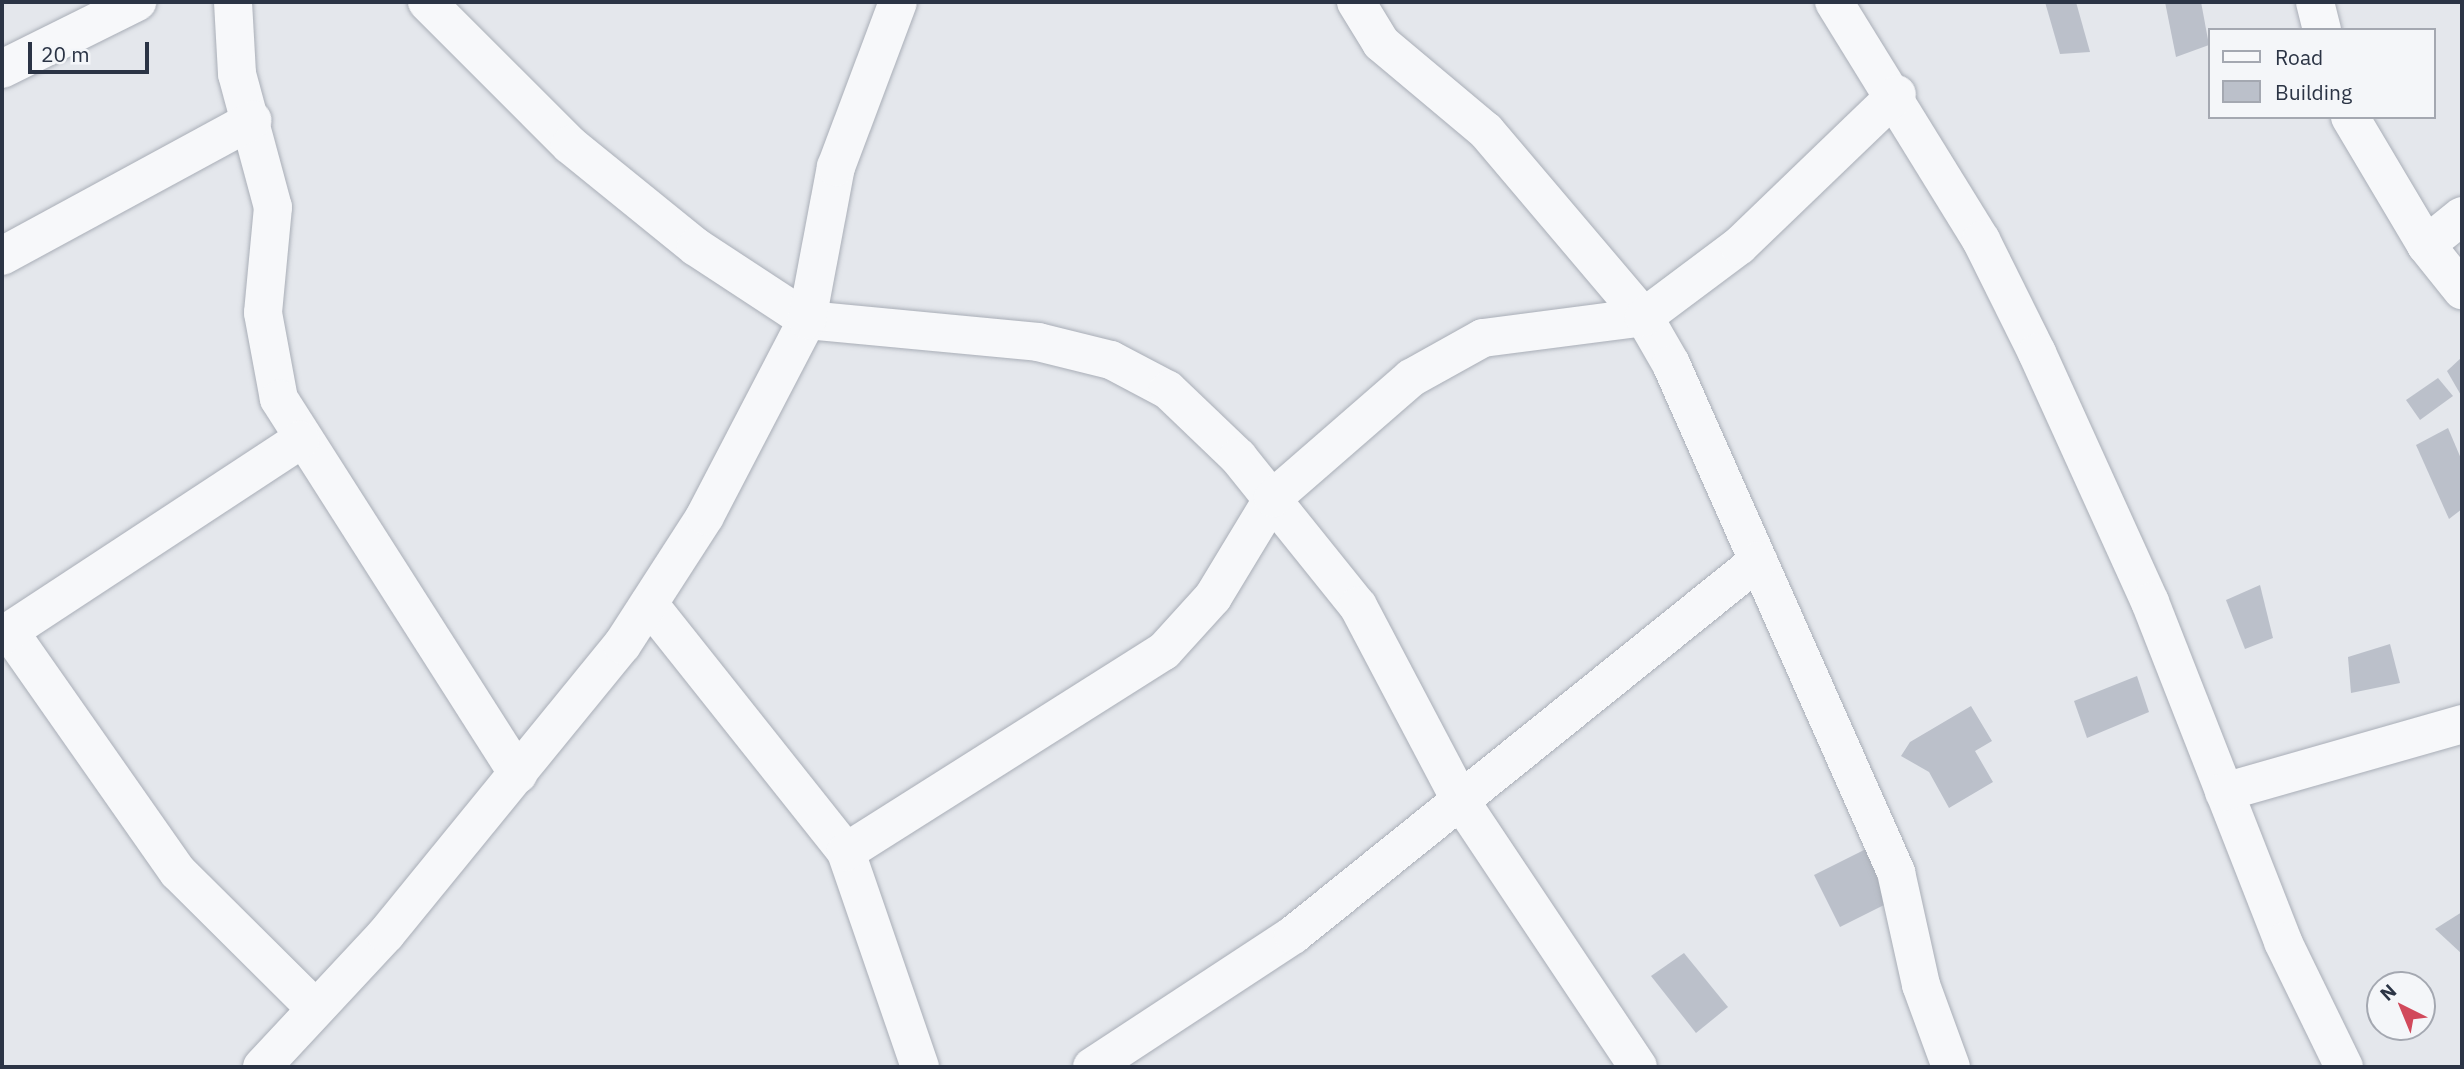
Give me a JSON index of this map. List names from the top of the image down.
{
  "legend": ["Road", "Building"],
  "scale_bar": "20 m",
  "north": "top left"
}
